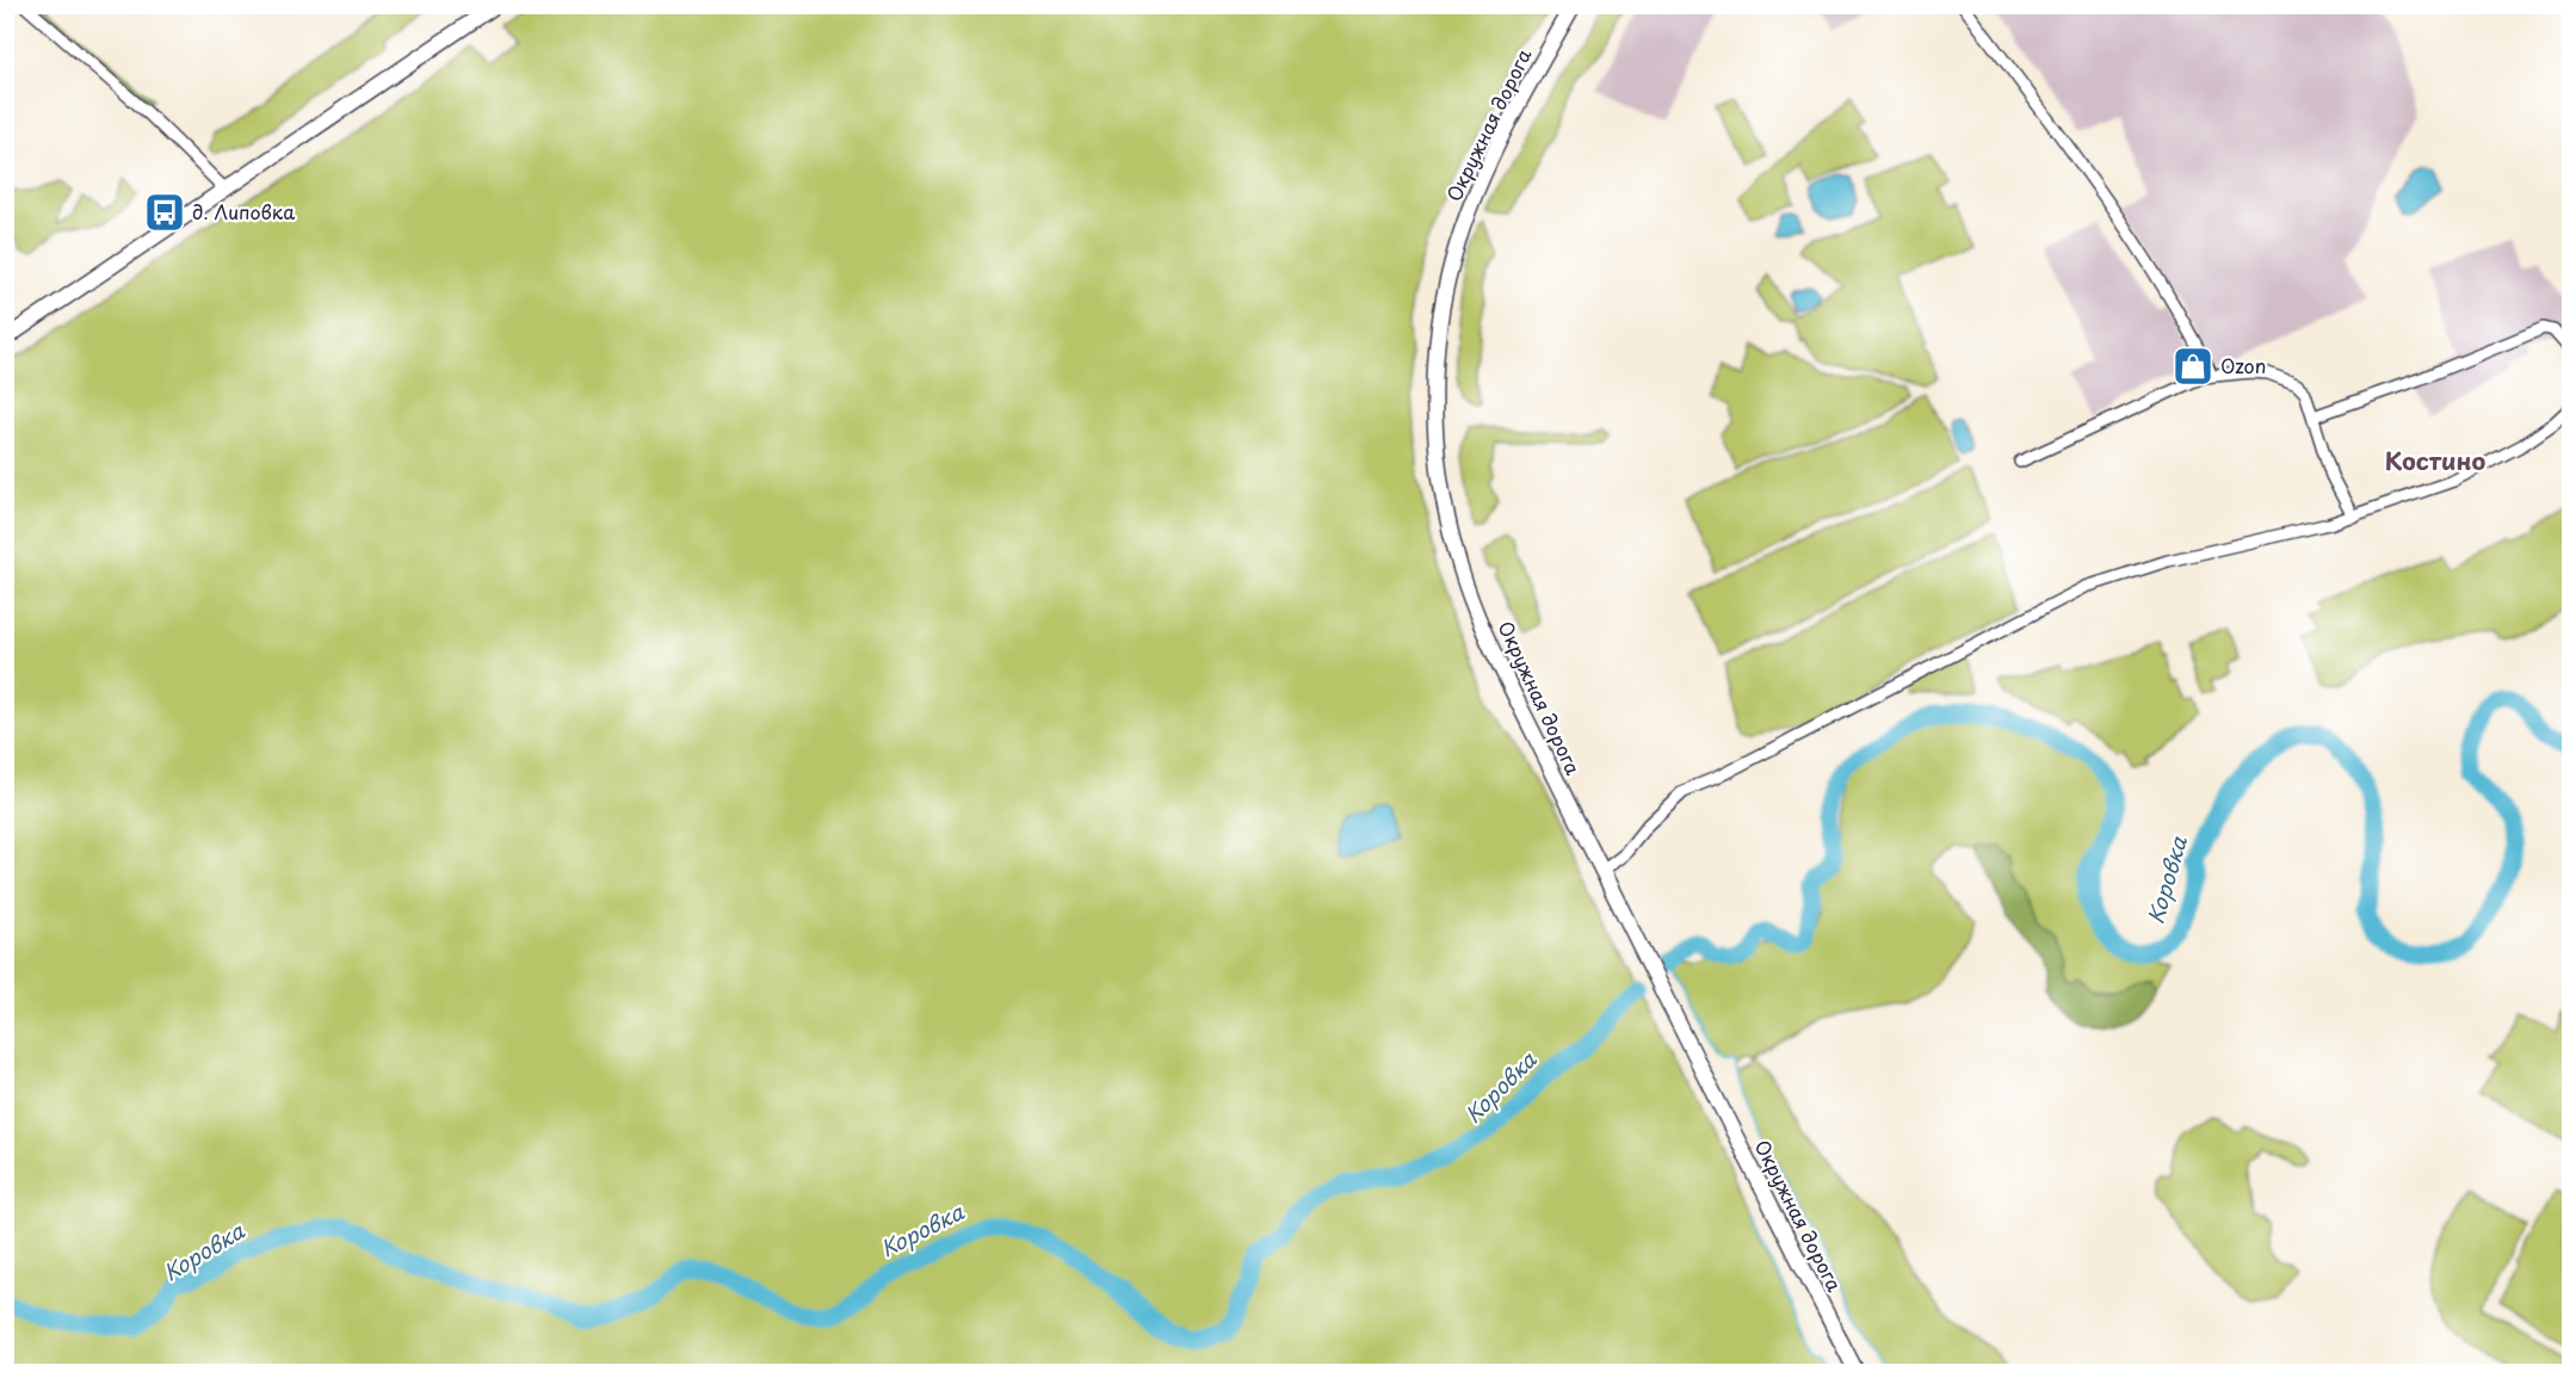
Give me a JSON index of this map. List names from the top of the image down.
{
  "streets": {
    "main road": ["Окружная дорога"]
  },
  "districts": ["Костино"],
  "water": ["Коровка"],
  "places": {
    "bus stop": ["д. Липовка"],
    "shop": ["Ozon"]
  }
}
